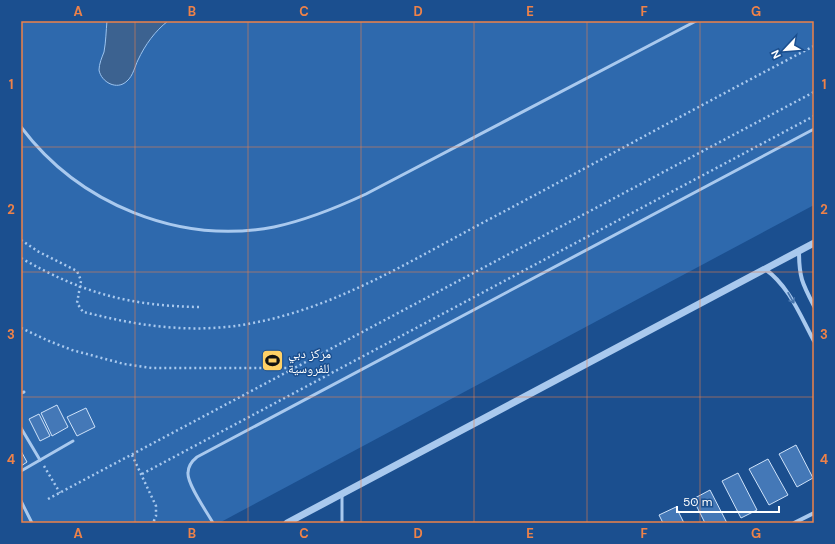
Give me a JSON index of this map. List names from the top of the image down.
{
  "places": {
    "sports": ["مركز دبي للفروسية"]
  },
  "scale_bar": "50 m",
  "north": "bottom left",
  "grid": {
    "columns": [
      "A",
      "B",
      "C",
      "D",
      "E",
      "F",
      "G"
    ],
    "rows": [
      "1",
      "2",
      "3",
      "4"
    ]
  }
}
